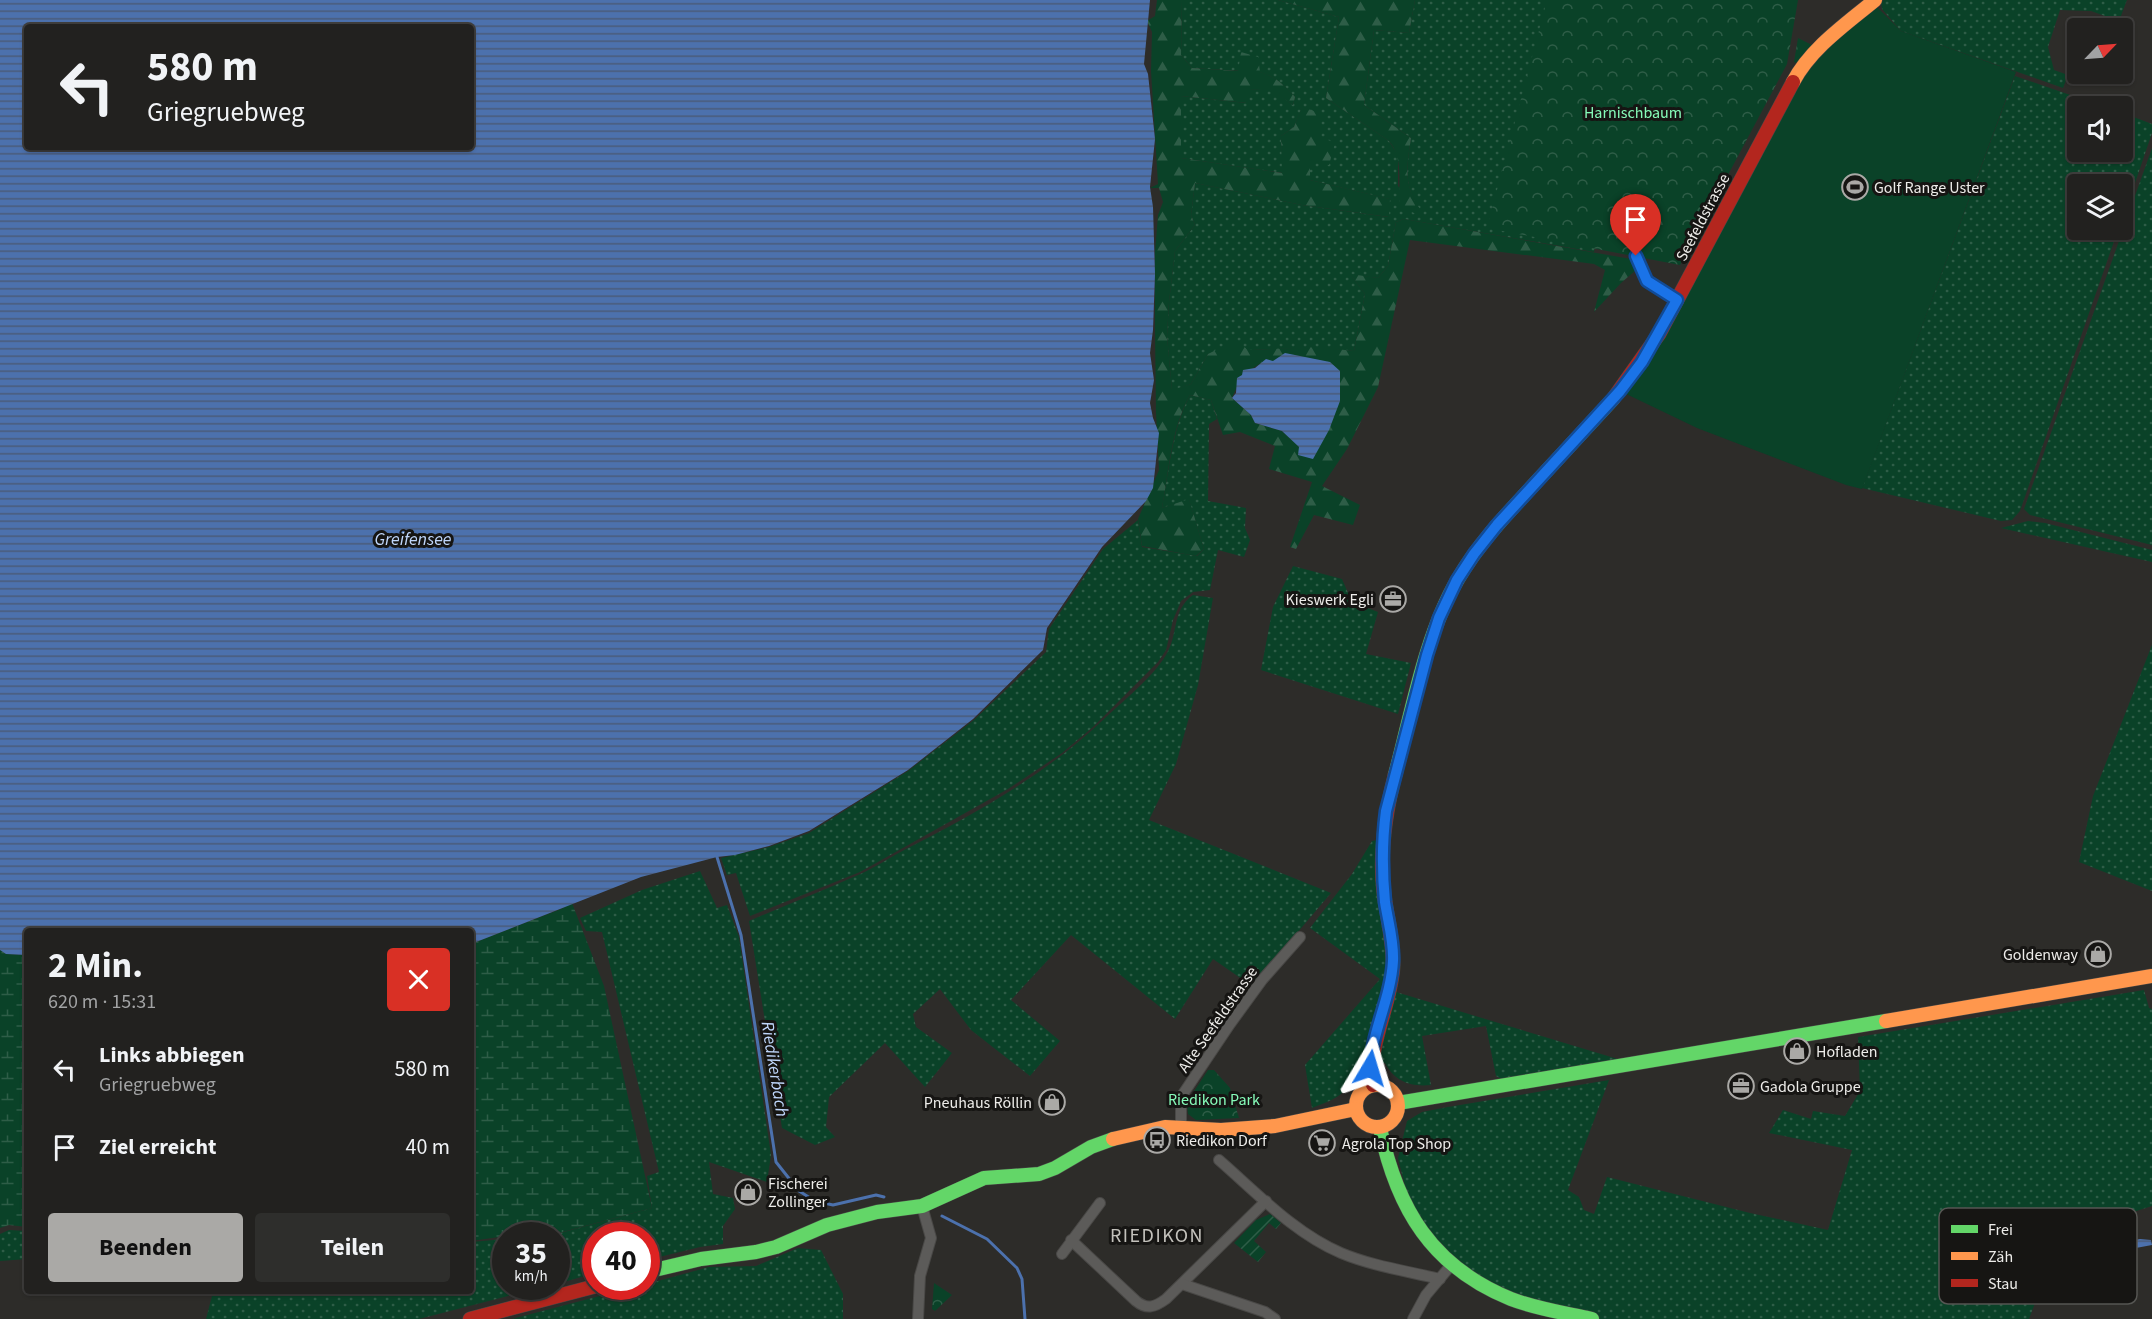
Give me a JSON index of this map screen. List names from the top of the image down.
{
  "streets": {
    "main road": ["Seefeldstrasse"],
    "street": ["Alte Seefeldstrasse"]
  },
  "districts": ["RIEDIKON"],
  "water": ["Greifensee", "Riedikerbach"],
  "parks": ["Harnischbaum", "Riedikon Park"],
  "places": {
    "sports": ["Golf Range Uster"],
    "office": ["Kieswerk Egli", "Gadola Gruppe"],
    "shop": [
      "Goldenway",
      "Hofladen",
      "Pneuhaus Röllin",
      "Fischerei Zollinger"
    ],
    "bus stop": ["Riedikon Dorf"],
    "supermarket": ["Agrola Top Shop"]
  },
  "legend": ["Frei", "Zäh", "Stau"],
  "north": "top right",
  "page": {
    "turn": ["580 m", "Griegruebweg"],
    "heading": ["2 Min.", "620 m · 15:31"],
    "list": [
      {
        "name": "Links abbiegen",
        "note": "Griegruebweg",
        "value": "580 m"
      },
      {
        "name": "Ziel erreicht",
        "value": "40 m"
      }
    ],
    "buttons": ["Beenden", "Teilen"],
    "speed": "35 km/h",
    "limit": "40"
  }
}
